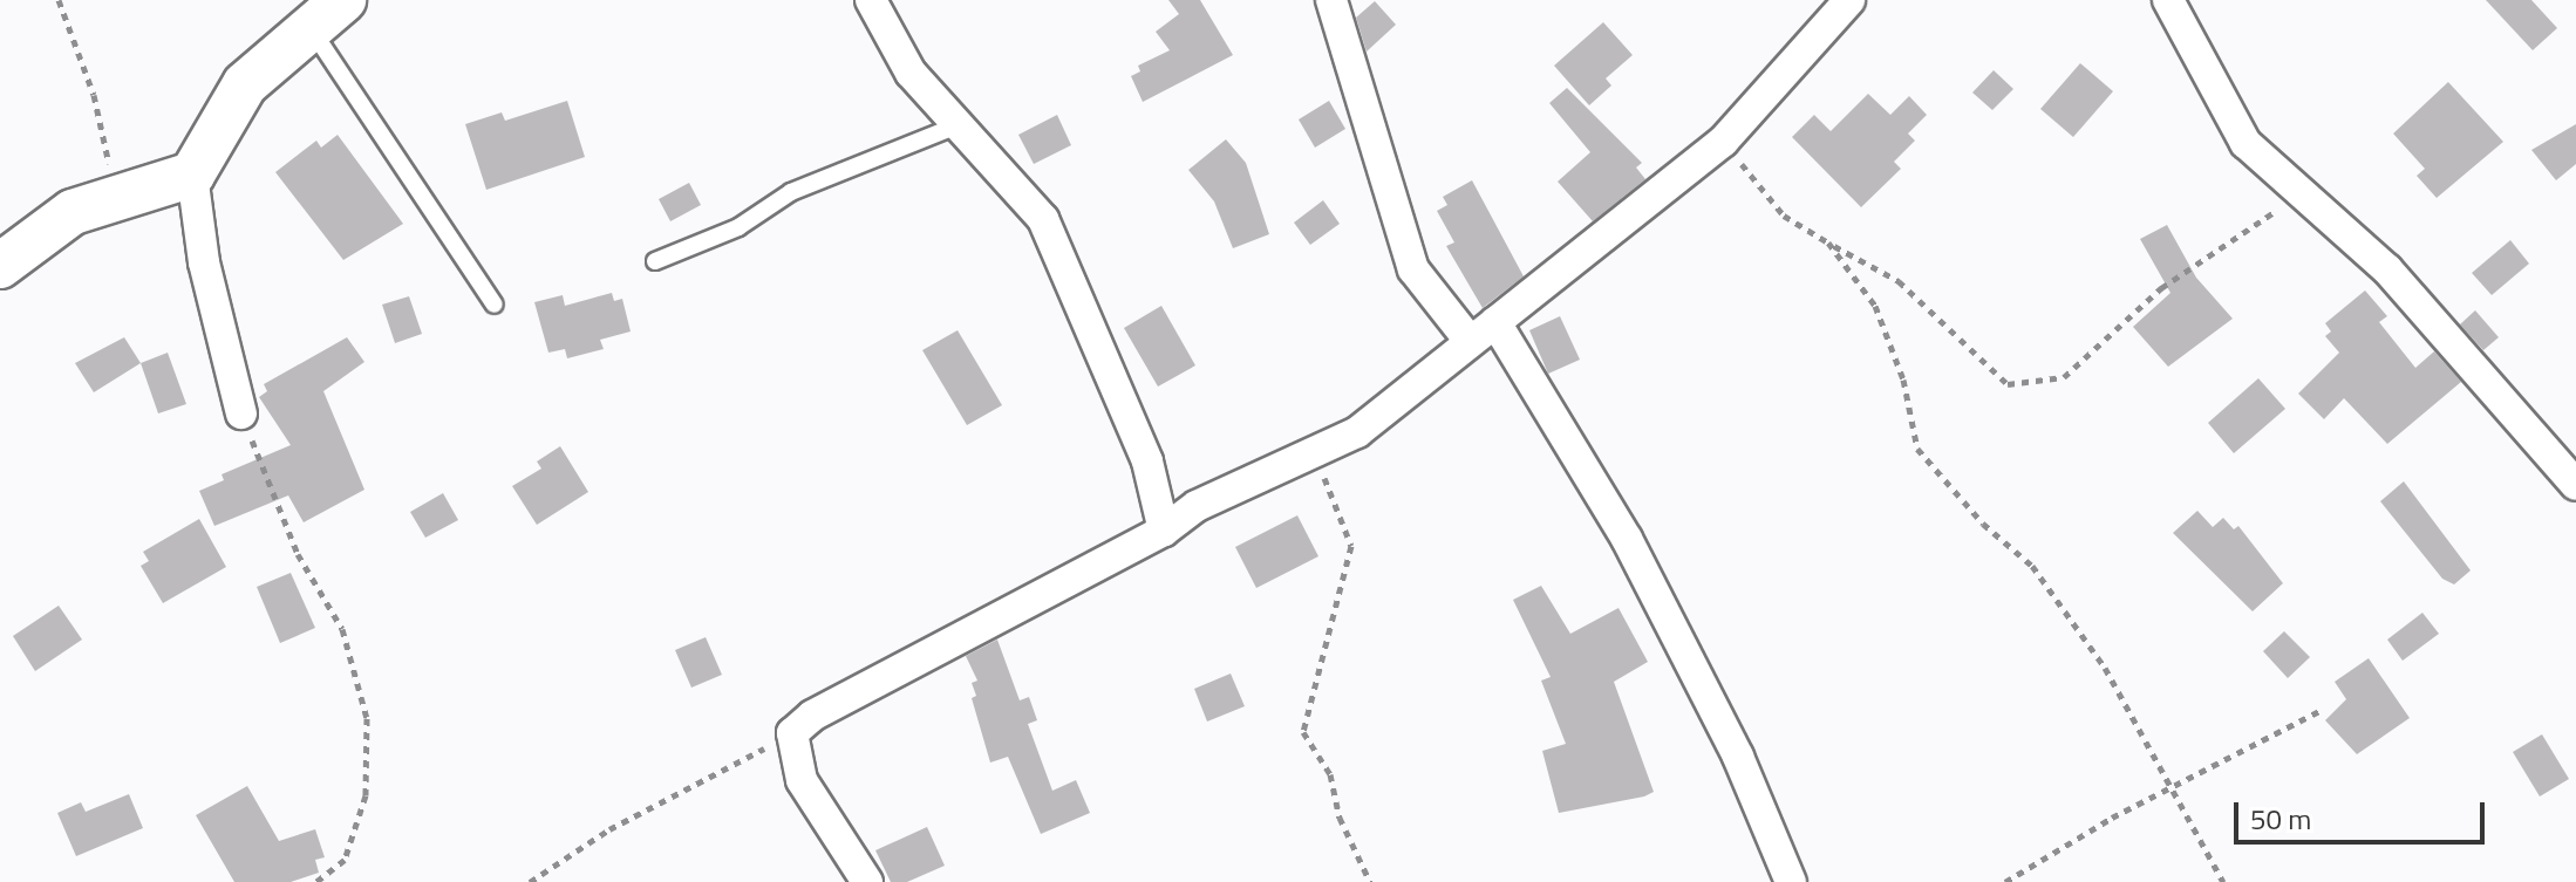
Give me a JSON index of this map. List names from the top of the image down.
{
  "scale_bar": "50 m"
}
